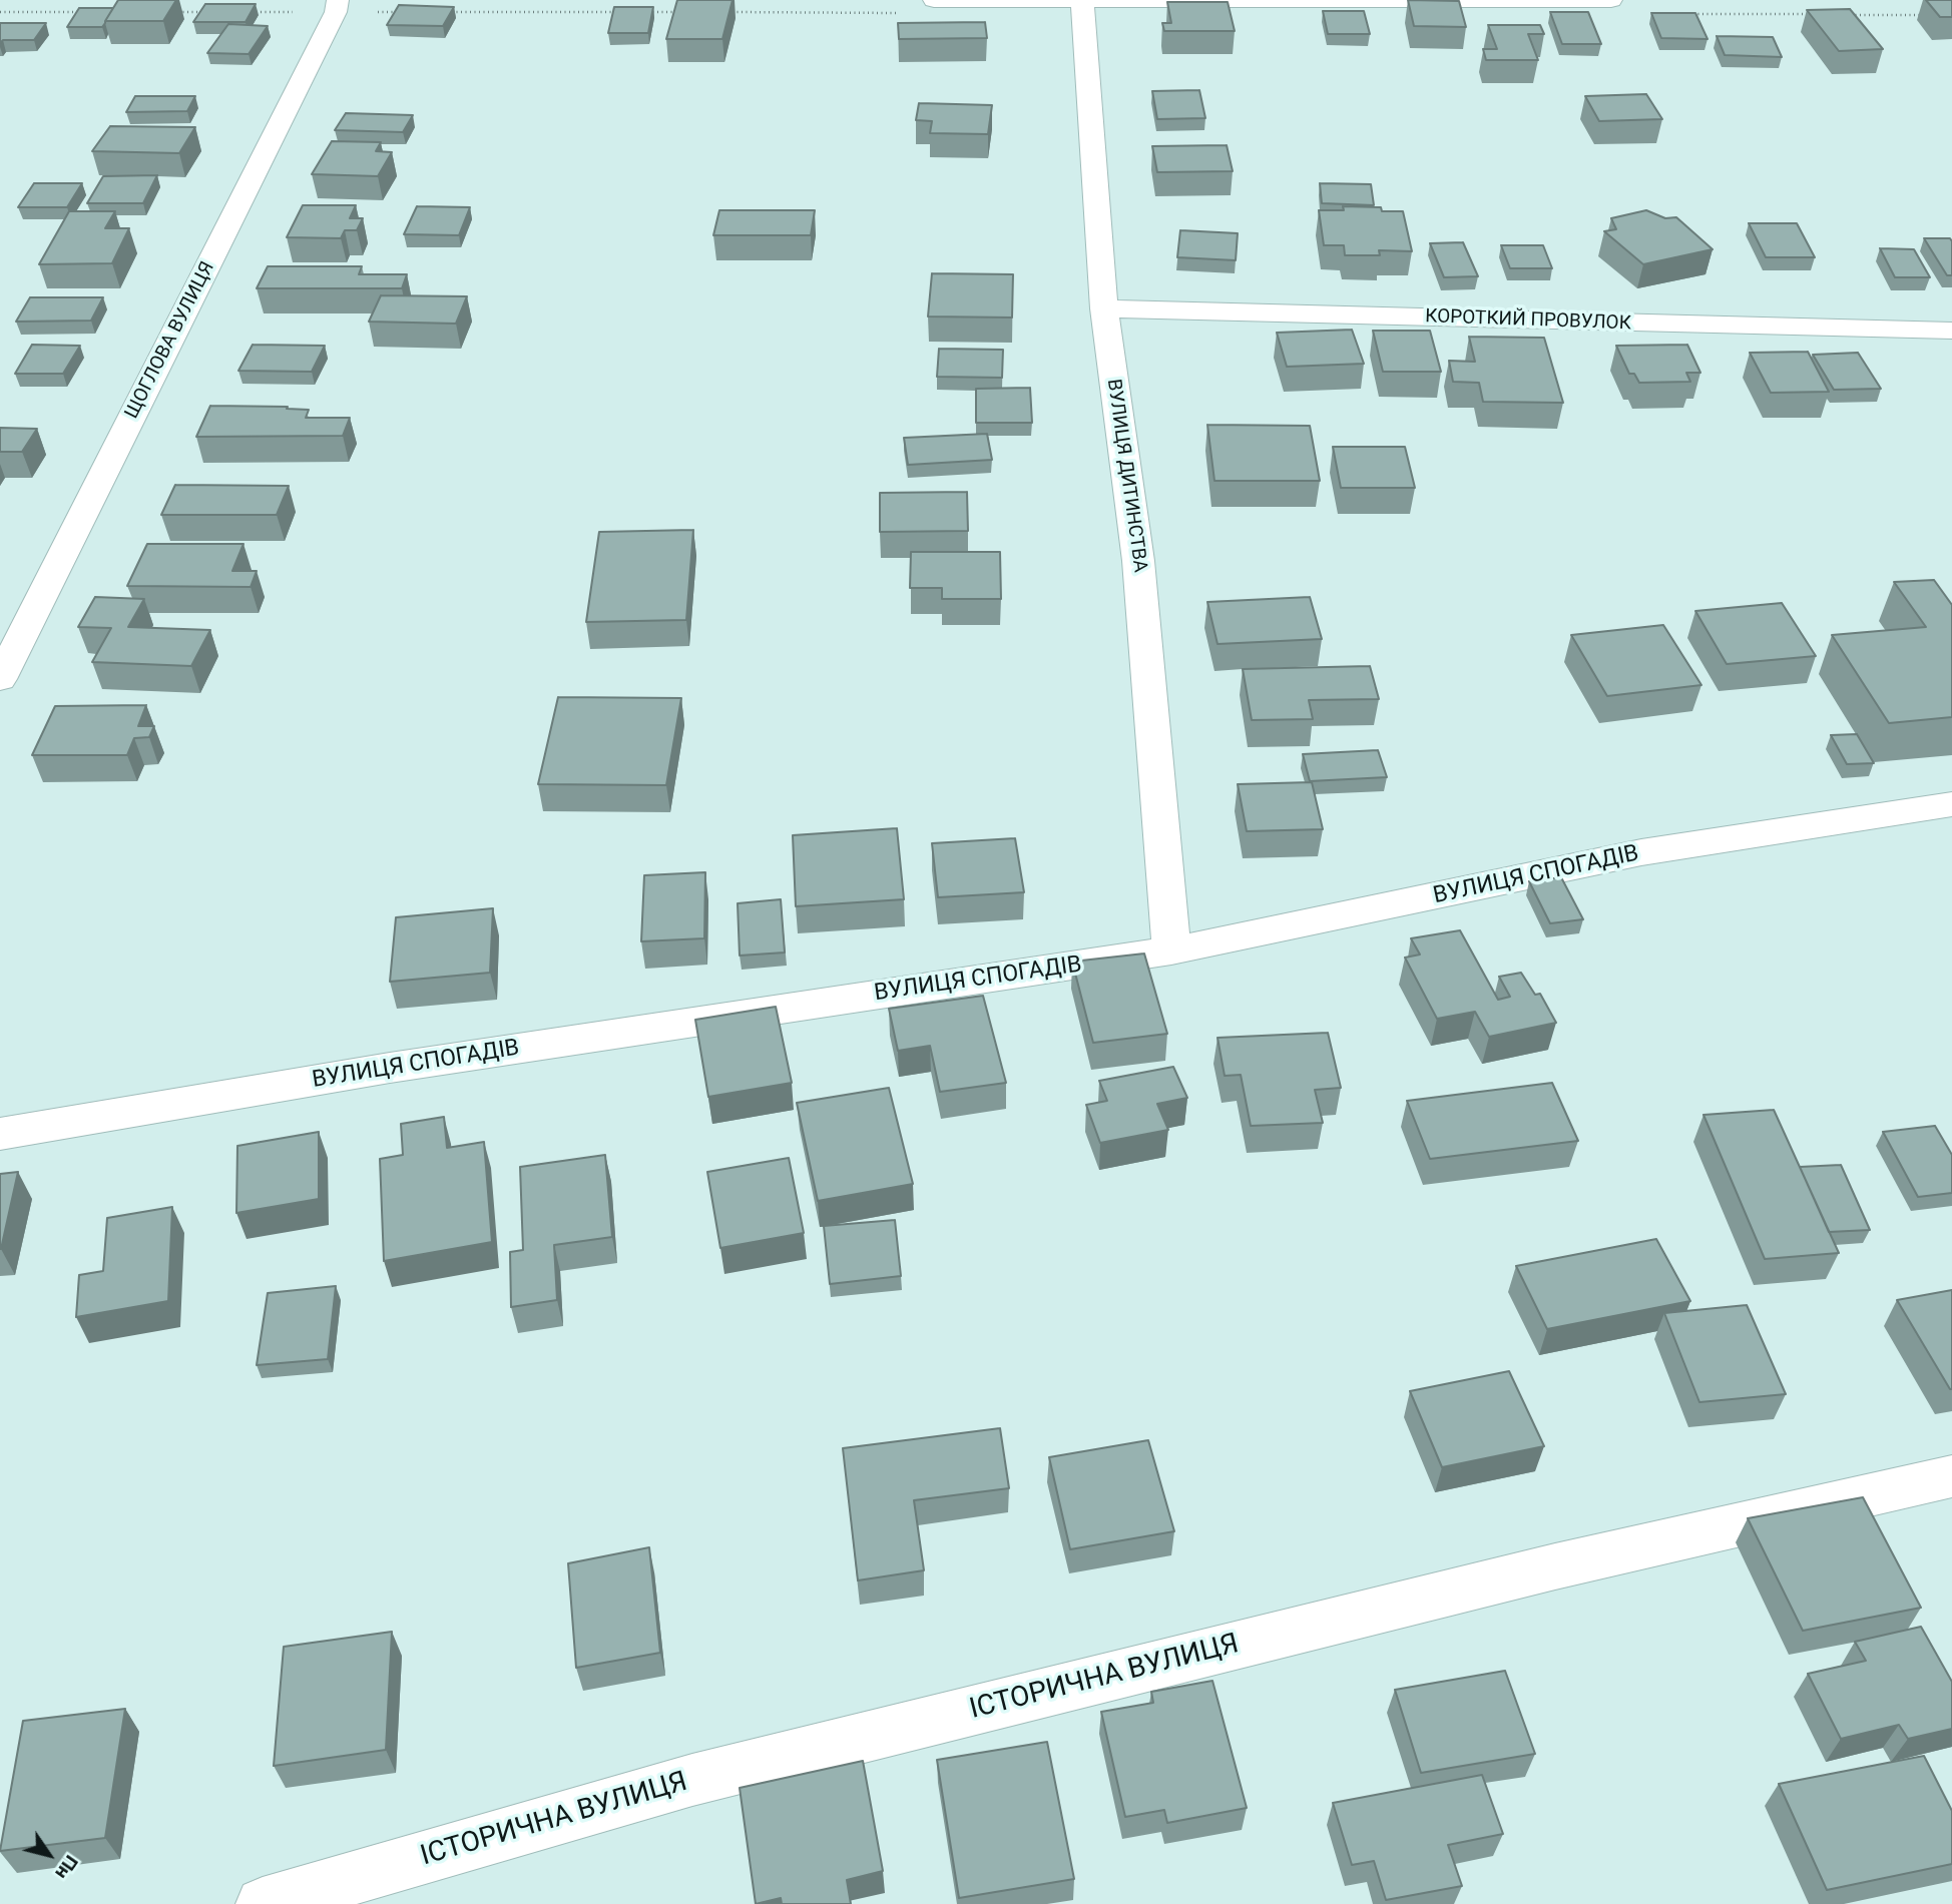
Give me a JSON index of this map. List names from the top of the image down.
{
  "streets": {
    "street": [
      "КОРОТКИЙ ПРОВУЛОК",
      "ЩОГЛОВА ВУЛИЦЯ",
      "ВУЛИЦЯ ДИТИНСТВА",
      "ВУЛИЦЯ СПОГАДІВ",
      "ІСТОРИЧНА ВУЛИЦЯ"
    ]
  },
  "crossings": [
    ["КОРОТКИЙ ПРОВУЛОК", "ВУЛИЦЯ ДИТИНСТВА"],
    ["ВУЛИЦЯ ДИТИНСТВА", "ВУЛИЦЯ СПОГАДІВ"]
  ],
  "north": "bottom right"
}
